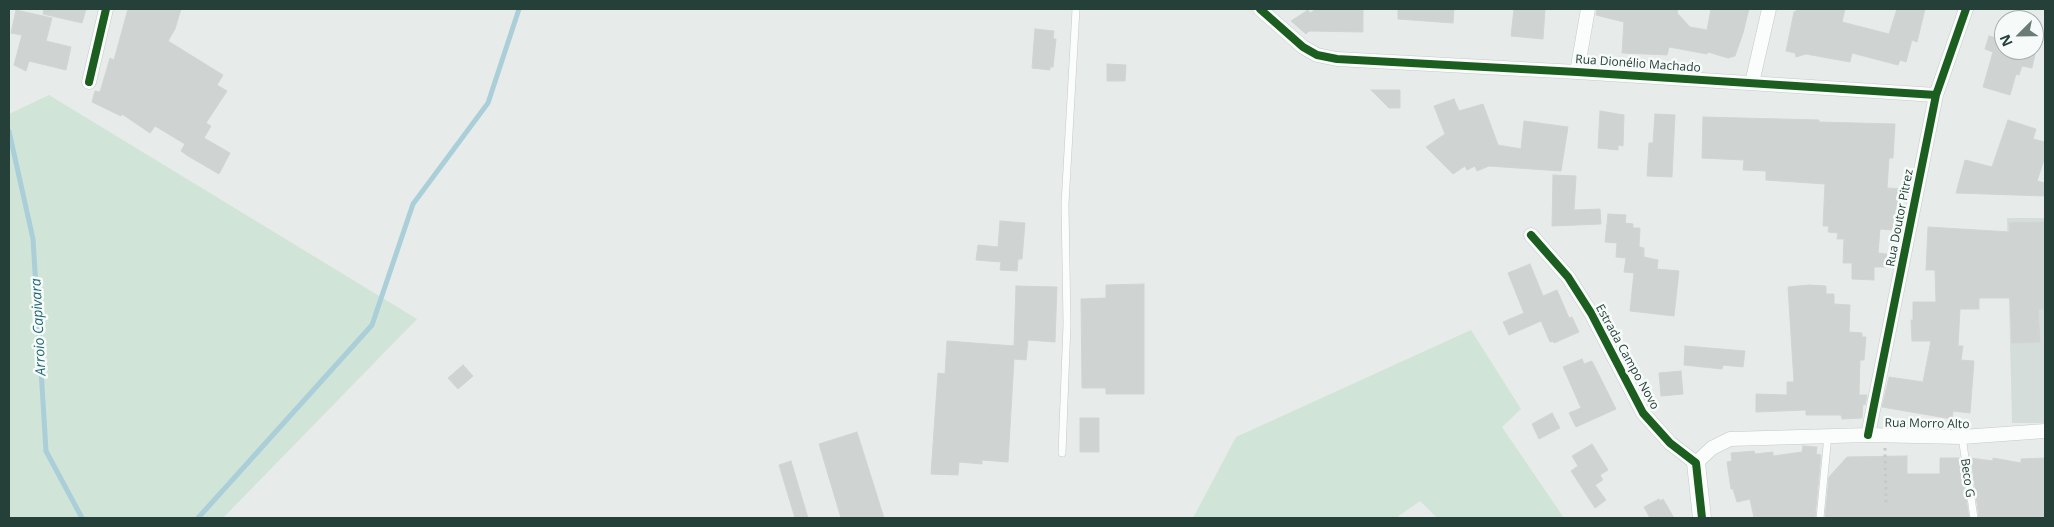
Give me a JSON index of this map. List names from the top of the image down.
{
  "streets": {
    "street": [
      "Rua Dionélio Machado",
      "Rua Doutor Pitrez",
      "Estrada Campo Novo",
      "Rua Morro Alto"
    ],
    "lane": ["Beco G"]
  },
  "crossings": [
    ["Rua Dionélio Machado", "Rua Doutor Pitrez"],
    ["Rua Doutor Pitrez", "Rua Morro Alto"],
    ["Estrada Campo Novo", "Rua Morro Alto"],
    ["Rua Morro Alto", "Beco G"]
  ],
  "water": ["Arroio Capivara"],
  "north": "bottom left"
}
